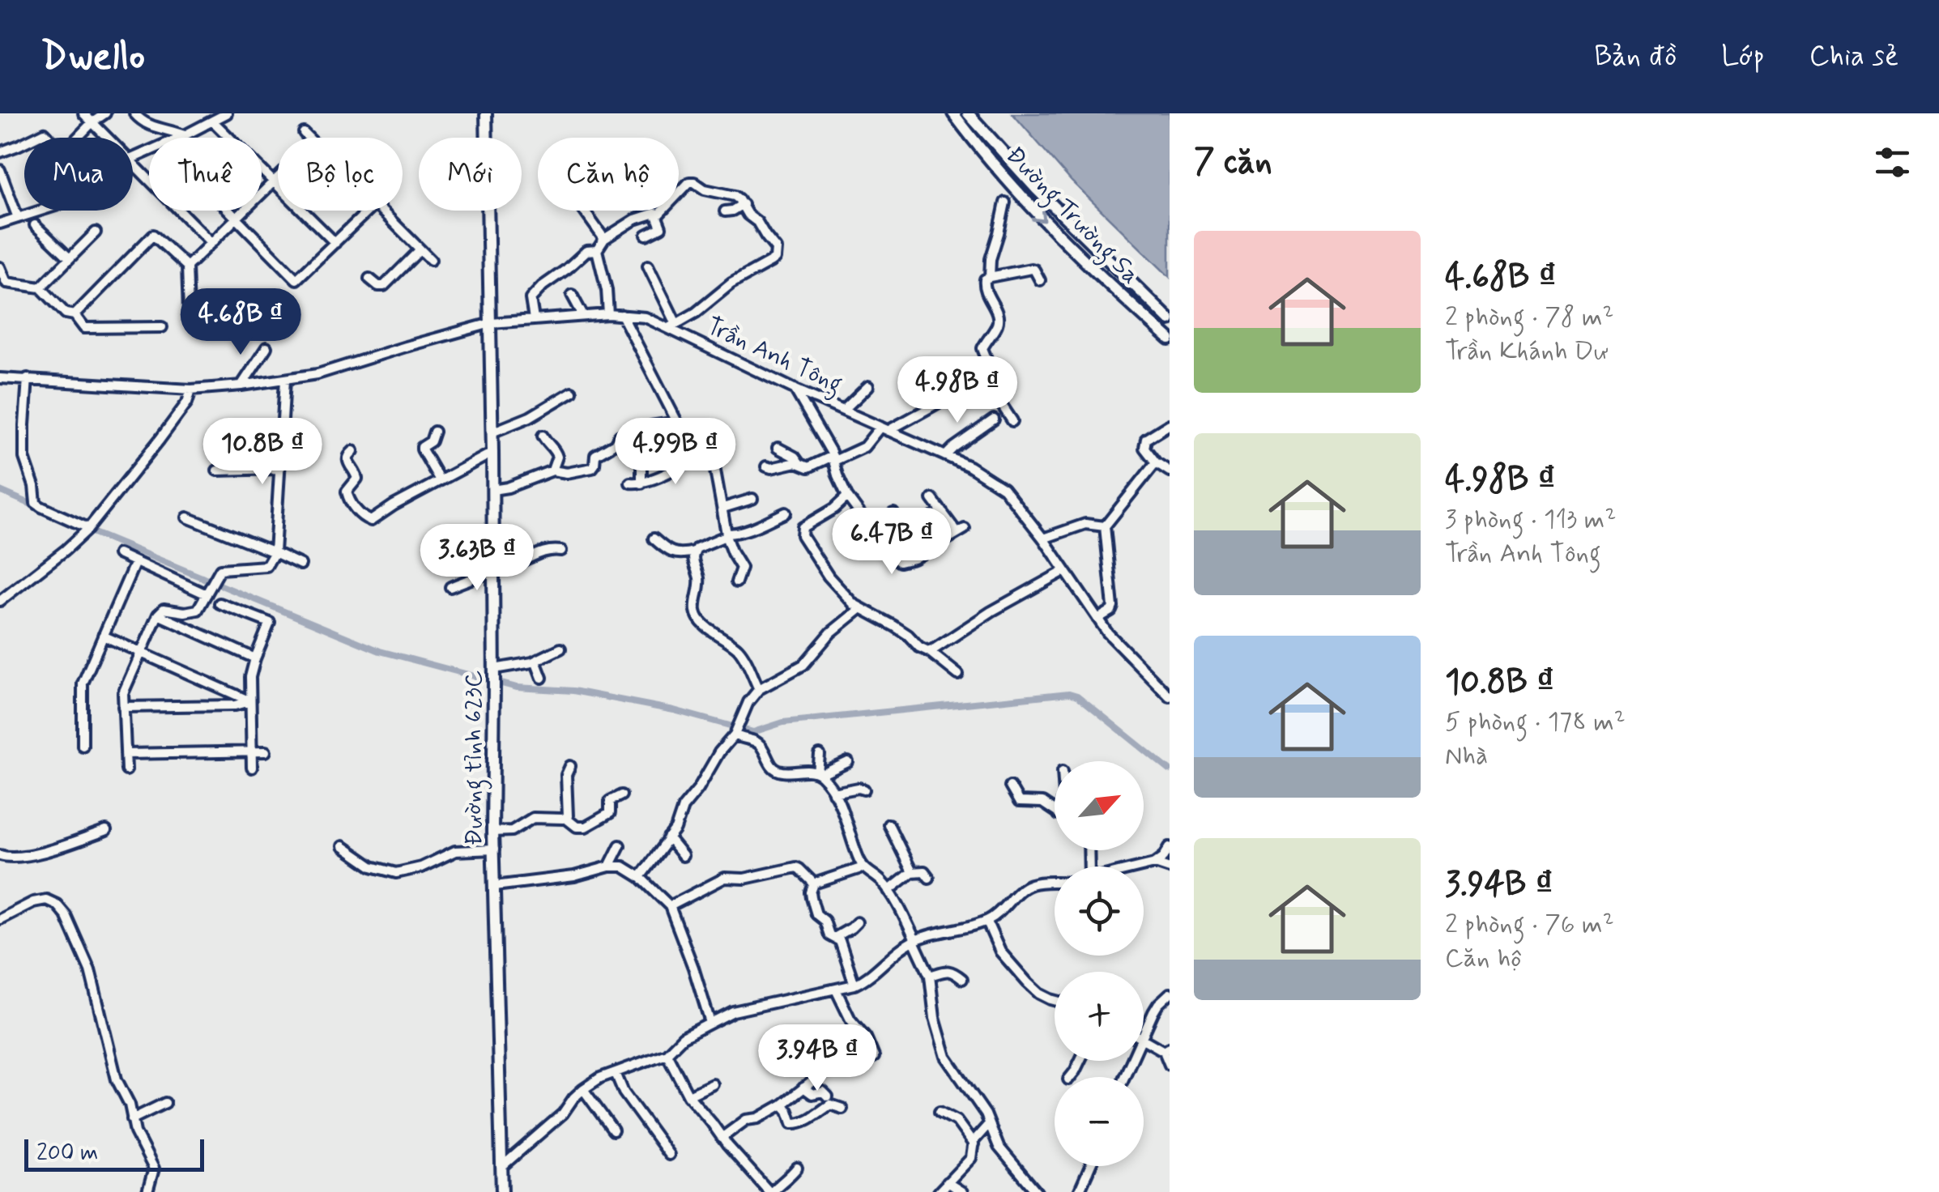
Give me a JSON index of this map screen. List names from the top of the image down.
{
  "streets": {
    "main road": ["Đường Trường Sa", "Đường tỉnh 623C"],
    "street": ["Trần Anh Tông"]
  },
  "crossings": [
    ["Trần Anh Tông", "Đường tỉnh 623C"]
  ],
  "scale_bar": "200 m",
  "north": "top right",
  "page": {
    "header": "Dwello",
    "nav": ["Bản đồ", "Lớp", "Chia sẻ"],
    "heading": "7 căn",
    "chip": [
      "Mua",
      "Thuê",
      "Bộ lọc",
      "Mới",
      "Căn hộ"
    ],
    "list": [
      {
        "name": "4.68B ₫",
        "note": "2 phòng · 78 m² · Trần Khánh Dư"
      },
      {
        "name": "4.98B ₫",
        "note": "3 phòng · 113 m² · Trần Anh Tông"
      },
      {
        "name": "10.8B ₫",
        "note": "5 phòng · 178 m² · Nhà"
      },
      {
        "name": "3.94B ₫",
        "note": "2 phòng · 76 m² · Căn hộ"
      }
    ],
    "price": [
      "4.68B ₫",
      "4.98B ₫",
      "10.8B ₫",
      "4.99B ₫",
      "6.47B ₫",
      "3.63B ₫",
      "3.94B ₫"
    ],
    "map_buttons": ["+", "−"],
    "scale": "200 m"
  }
}
